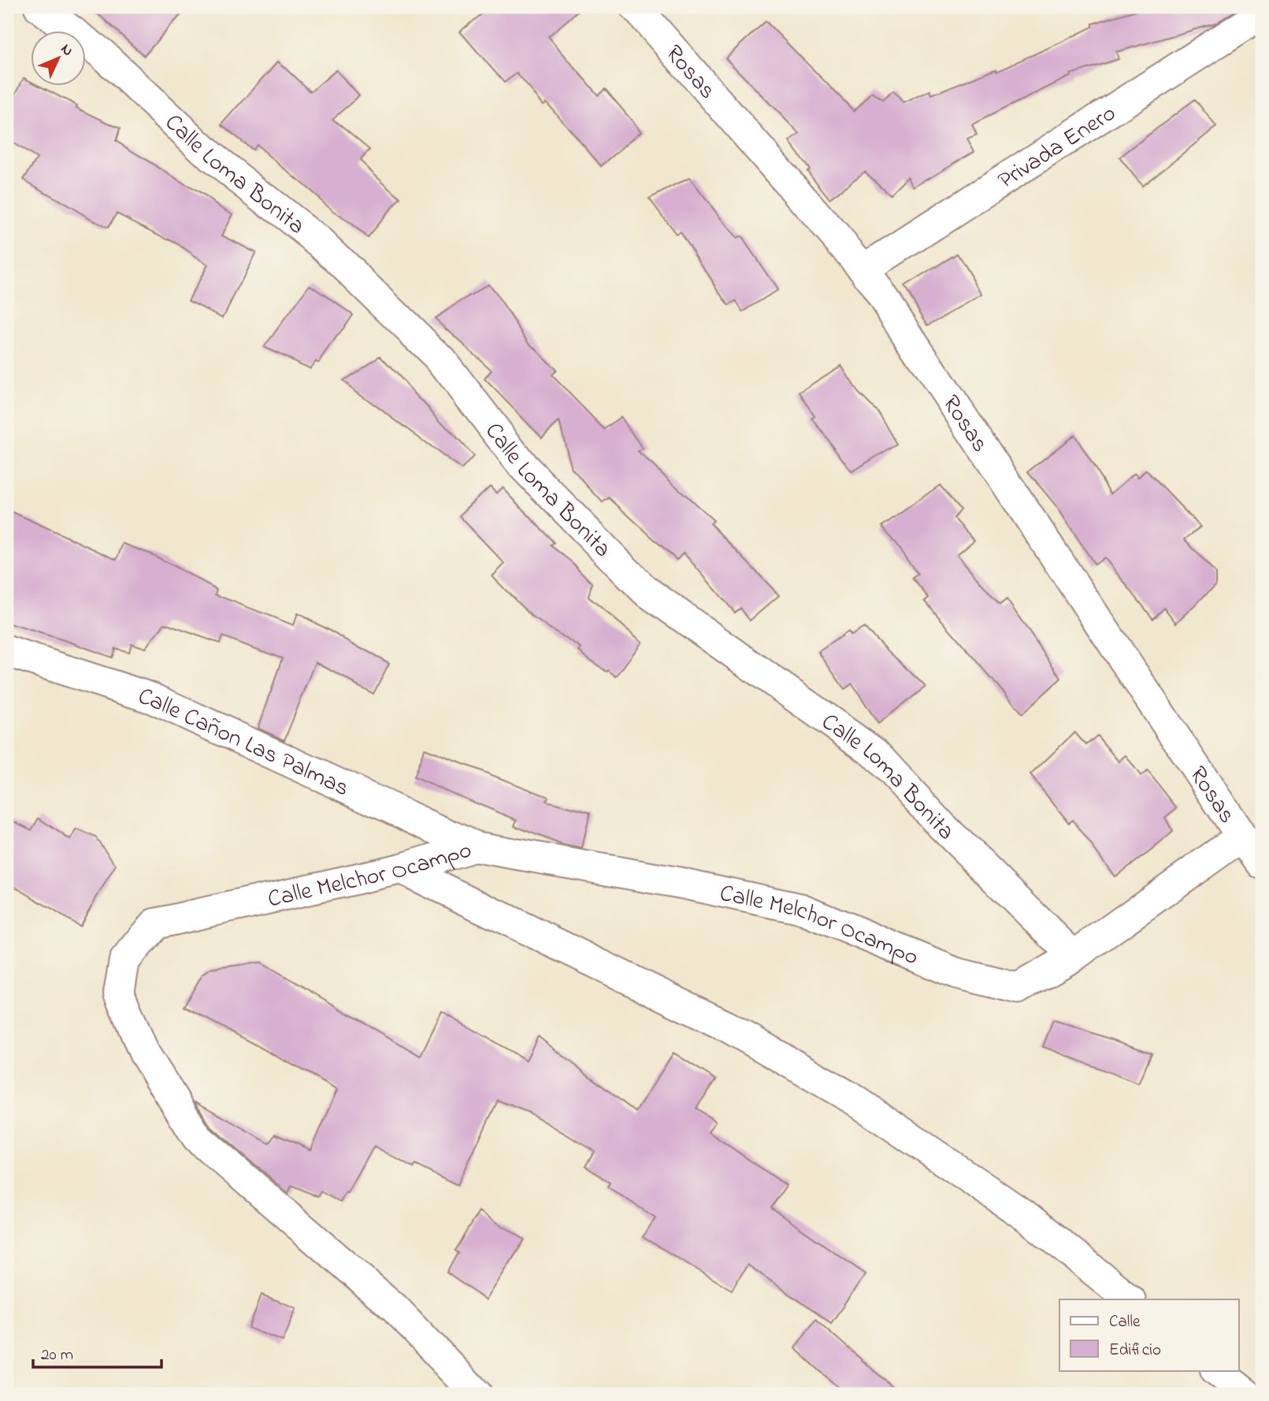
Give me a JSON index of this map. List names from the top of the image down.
{
  "streets": {
    "street": [
      "Rosas",
      "Privada Enero",
      "Calle Loma Bonita",
      "Calle Cañon Las Palmas",
      "Calle Melchor Ocampo"
    ]
  },
  "crossings": [
    ["Rosas", "Privada Enero"],
    ["Rosas", "Calle Melchor Ocampo"],
    ["Calle Loma Bonita", "Calle Melchor Ocampo"],
    ["Calle Cañon Las Palmas", "Calle Melchor Ocampo"]
  ],
  "legend": ["Calle", "Edificio"],
  "scale_bar": "20 m",
  "north": "top right"
}
